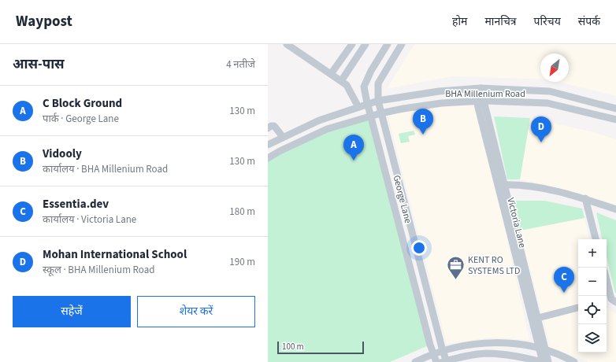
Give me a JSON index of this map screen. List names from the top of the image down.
{
  "streets": {
    "street": ["BHA Millenium Road", "George Lane", "Victoria Lane"]
  },
  "crossings": [
    ["BHA Millenium Road", "George Lane"],
    ["BHA Millenium Road", "Victoria Lane"]
  ],
  "places": {
    "office": ["KENT RO SYSTEMS LTD"]
  },
  "scale_bar": "100 m",
  "north": "bottom left",
  "page": {
    "header": "Waypost",
    "nav": [
      "होम",
      "मानचित्र",
      "परिचय",
      "संपर्क"
    ],
    "heading": ["आस-पास", "4 नतीजे"],
    "list": [
      {
        "mark": "A",
        "name": "C Block Ground",
        "note": "पार्क · George Lane",
        "value": "130 m"
      },
      {
        "mark": "B",
        "name": "Vidooly",
        "note": "कार्यालय · BHA Millenium Road",
        "value": "130 m"
      },
      {
        "mark": "C",
        "name": "Essentia.dev",
        "note": "कार्यालय · Victoria Lane",
        "value": "180 m"
      },
      {
        "mark": "D",
        "name": "Mohan International School",
        "note": "स्कूल · BHA Millenium Road",
        "value": "190 m"
      }
    ],
    "pins": [
      "B",
      "D",
      "A",
      "C"
    ],
    "map_buttons": ["+", "−"],
    "buttons": ["सहेजें", "शेयर करें"],
    "scale": "100 m"
  }
}
